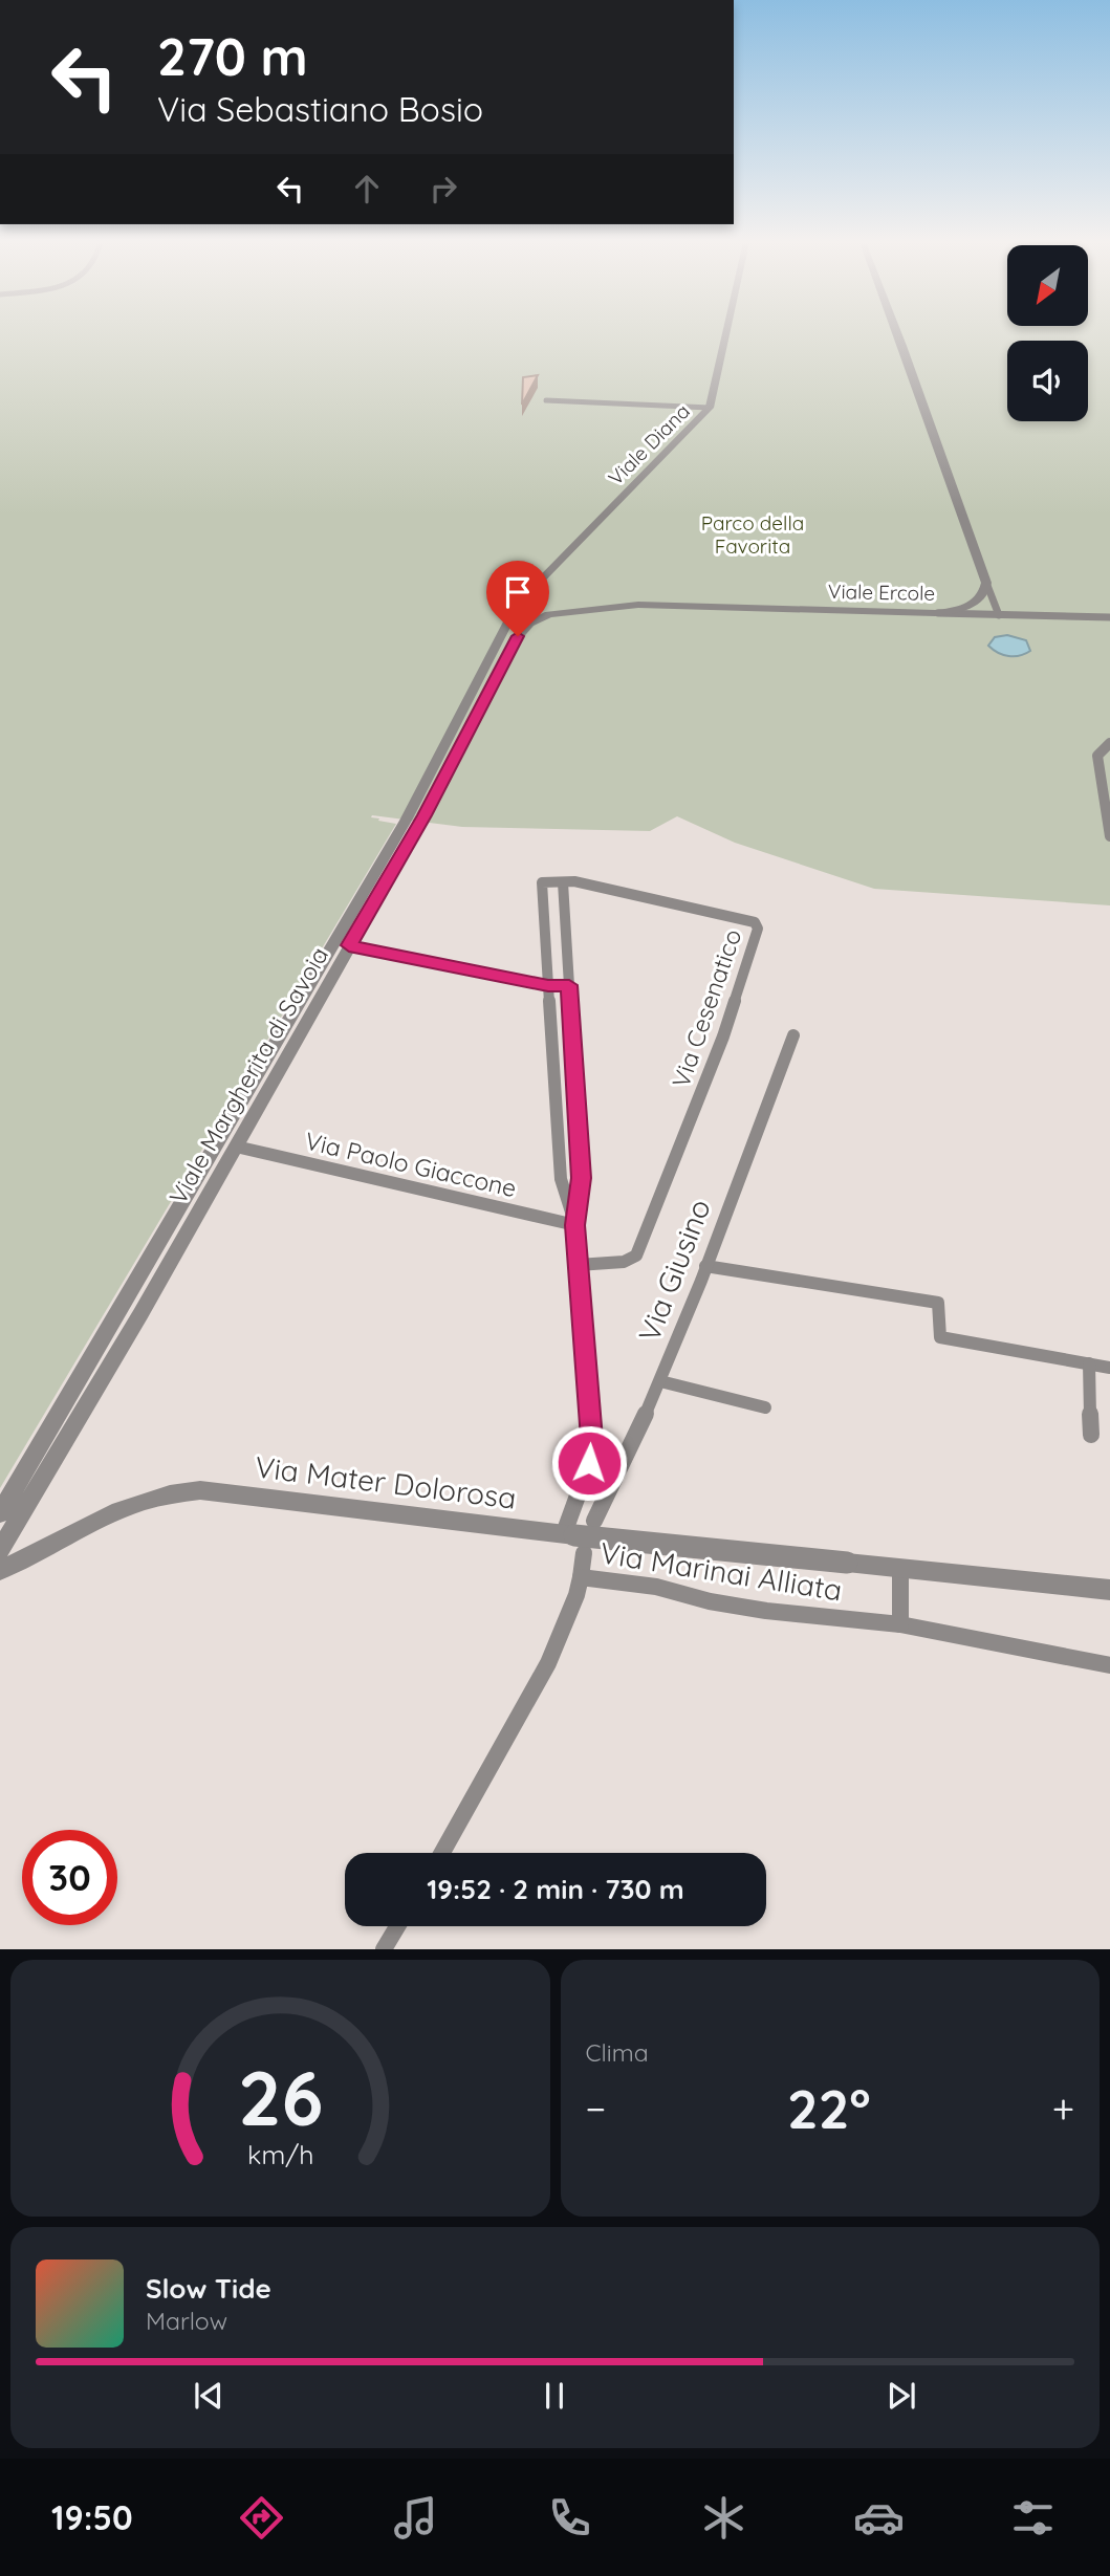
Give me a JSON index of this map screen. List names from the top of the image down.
{
  "streets": {
    "street": [
      "Viale Diana",
      "Viale Ercole",
      "Via Cesenatico",
      "Viale Margherita di Savoia",
      "Via Paolo Giaccone",
      "Via Giusino",
      "Via Mater Dolorosa",
      "Via Marinai Alliata"
    ]
  },
  "crossings": [
    ["Viale Diana", "Viale Margherita di Savoia"],
    ["Viale Ercole", "Viale Margherita di Savoia"],
    ["Viale Margherita di Savoia", "Via Paolo Giaccone"]
  ],
  "parks": ["Parco della Favorita"],
  "north": "bottom left",
  "page": {
    "turn": ["270 m", "Via Sebastiano Bosio"],
    "limit": "30",
    "trip": "19:52 · 2 min · 730 m",
    "tile": "Clima",
    "heat": ["−", "22°", "+"],
    "song": ["Slow Tide", "Marlow"],
    "tabs": "19:50",
    "gauge": ["26", "km/h"]
  }
}
